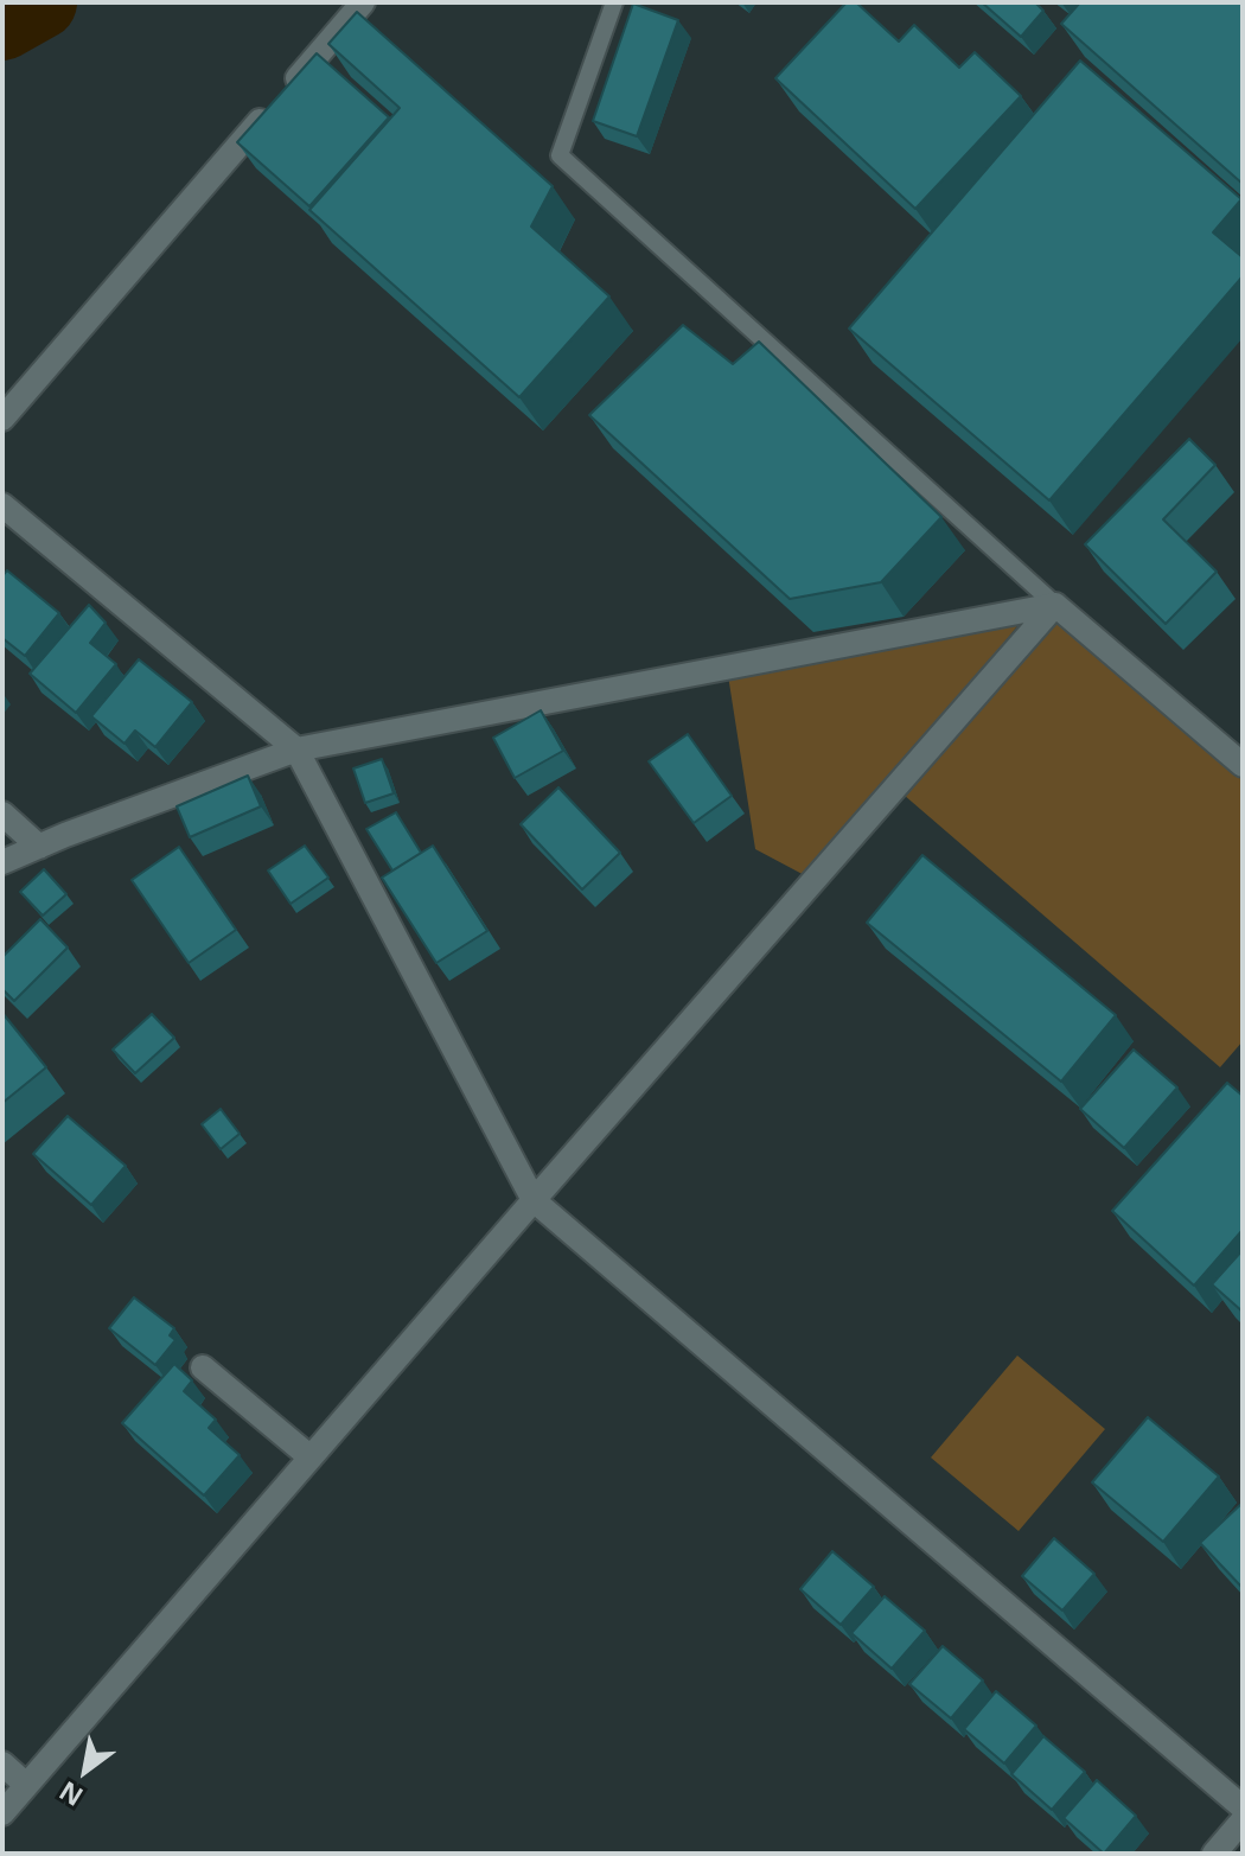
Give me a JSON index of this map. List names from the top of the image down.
{
  "north": "bottom left"
}
